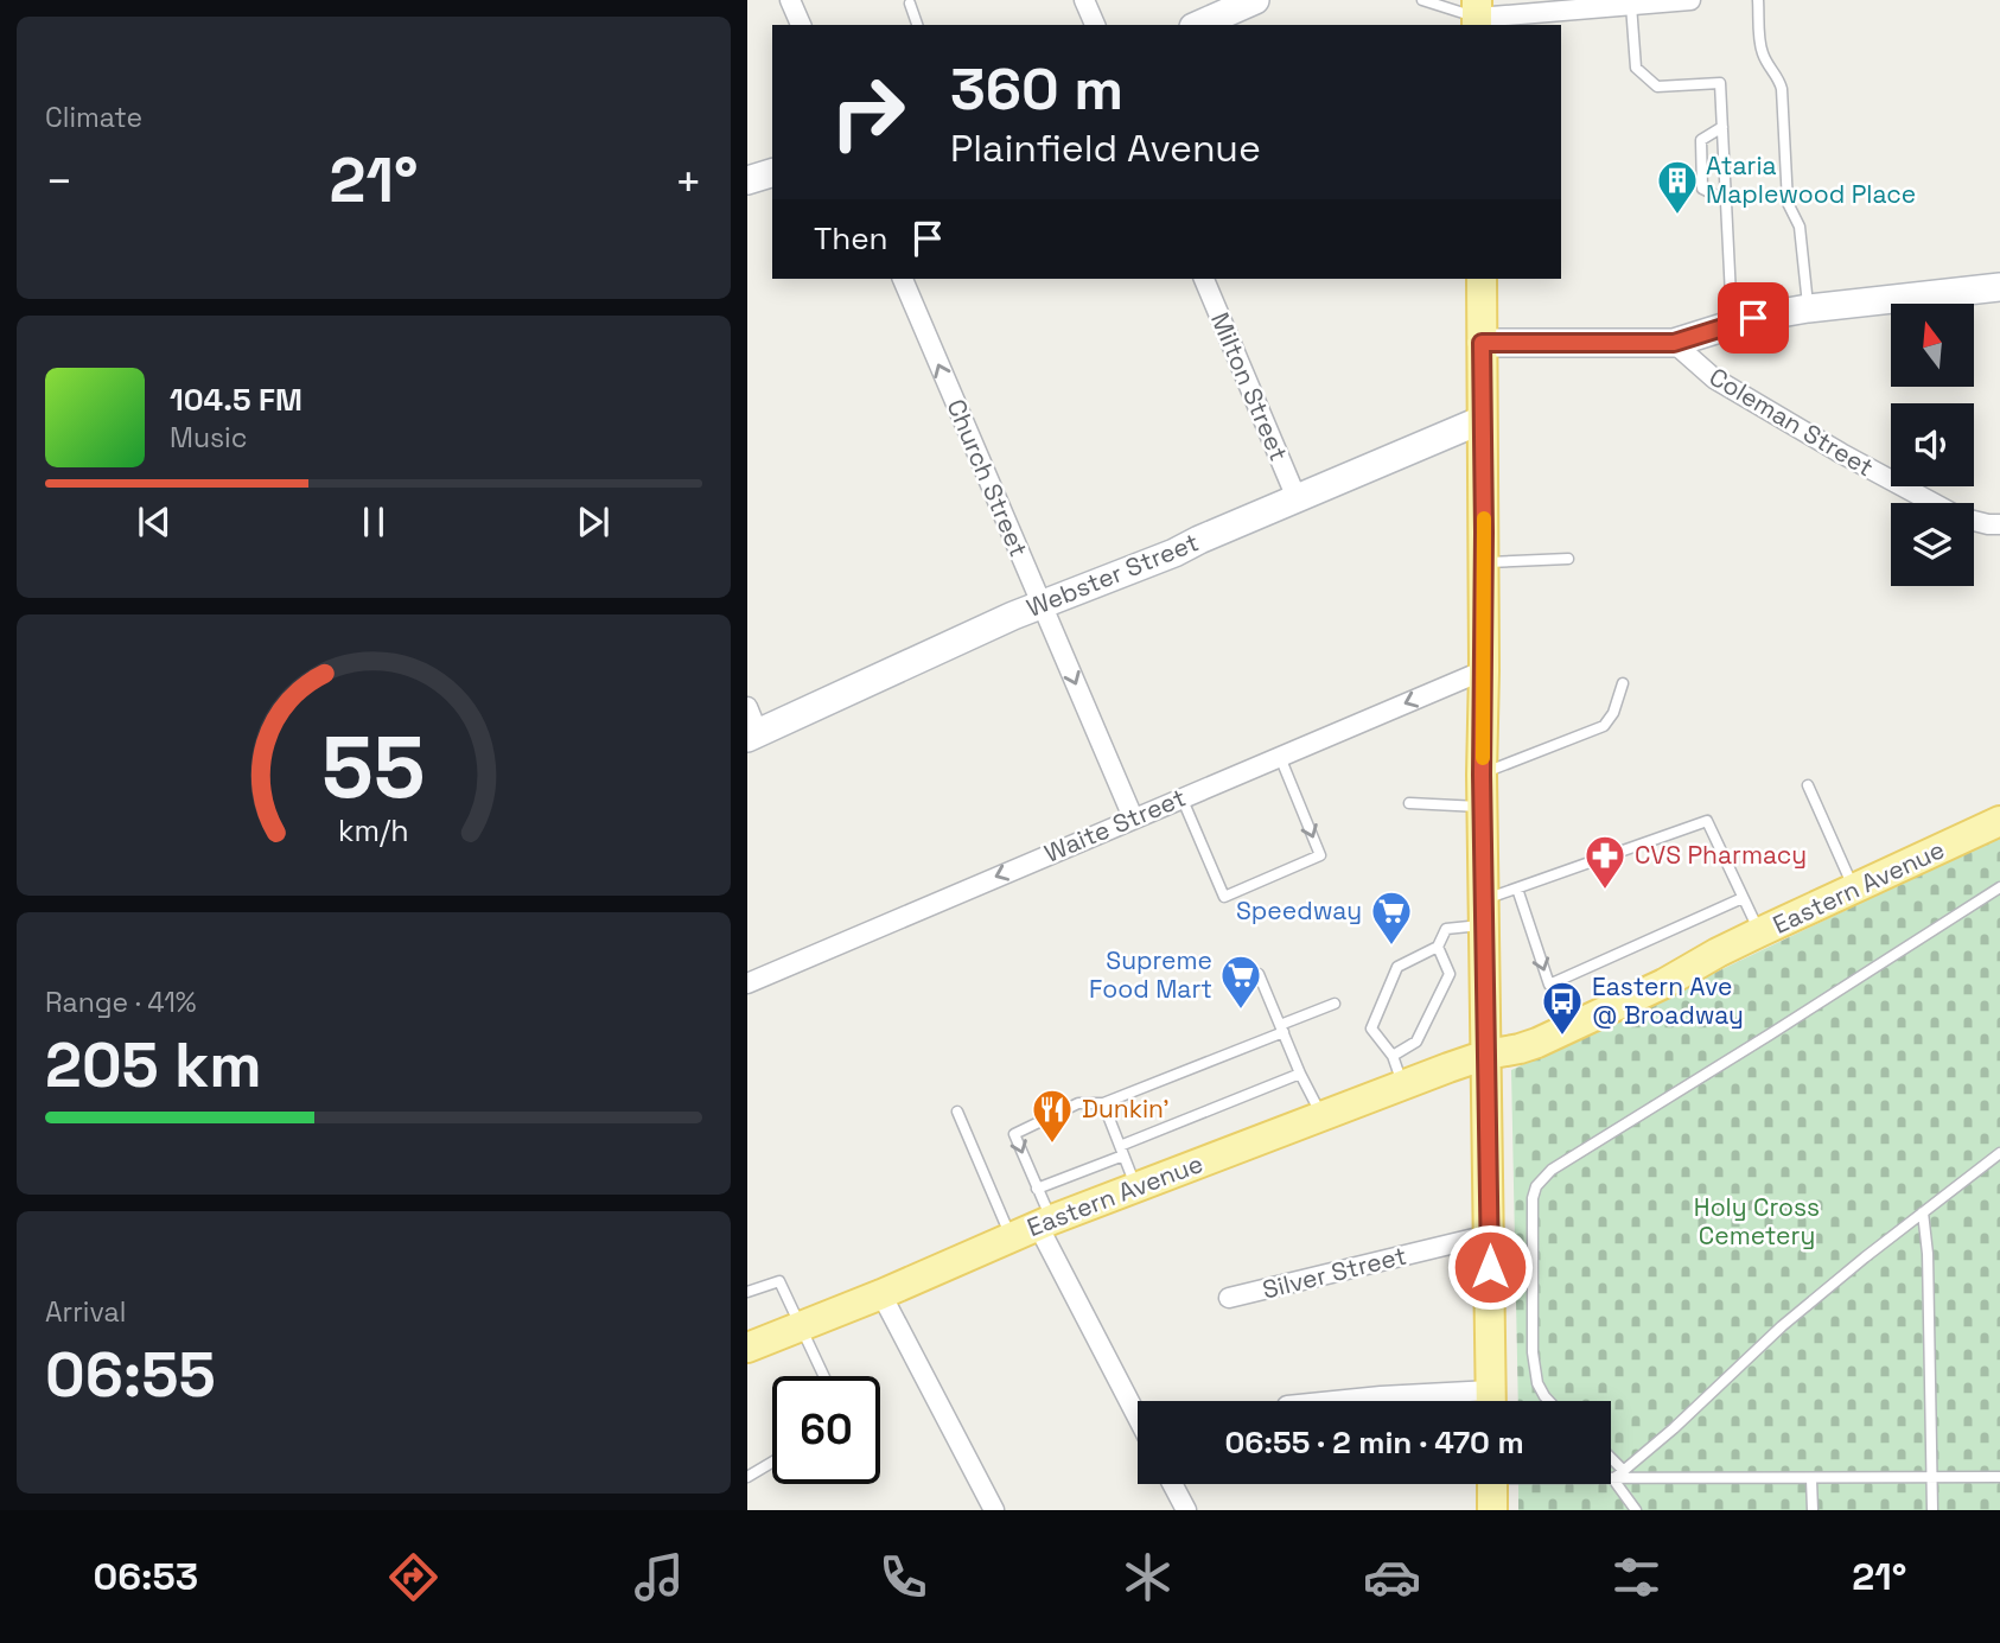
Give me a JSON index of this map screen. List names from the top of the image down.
{
  "streets": {
    "main road": ["Eastern Avenue"],
    "street": [
      "Milton Street",
      "Coleman Street",
      "Church Street",
      "Webster Street",
      "Waite Street",
      "Silver Street"
    ]
  },
  "crossings": [
    ["Milton Street", "Webster Street"],
    ["Church Street", "Webster Street"],
    ["Church Street", "Waite Street"]
  ],
  "one_way": ["Waite Street"],
  "parks": ["Holy Cross Cemetery"],
  "places": {
    "building": ["Ataria Maplewood Place"],
    "pharmacy": ["CVS Pharmacy"],
    "supermarket": ["Speedway", "Supreme Food Mart"],
    "bus stop": ["Eastern Ave @ Broadway"],
    "restaurant": ["Dunkin'"]
  },
  "north": "top",
  "page": {
    "tile": [
      "Climate",
      ["Range · 41%", "205 km"],
      ["Arrival", "06:55"]
    ],
    "turn": ["360 m", "Plainfield Avenue"],
    "heat": ["−", "21°", "+"],
    "then": "Then",
    "song": ["104.5 FM", "Music"],
    "limit": "60",
    "trip": "06:55 · 2 min · 470 m",
    "tabs": ["06:53", "21°"],
    "gauge": ["55", "km/h"]
  }
}
